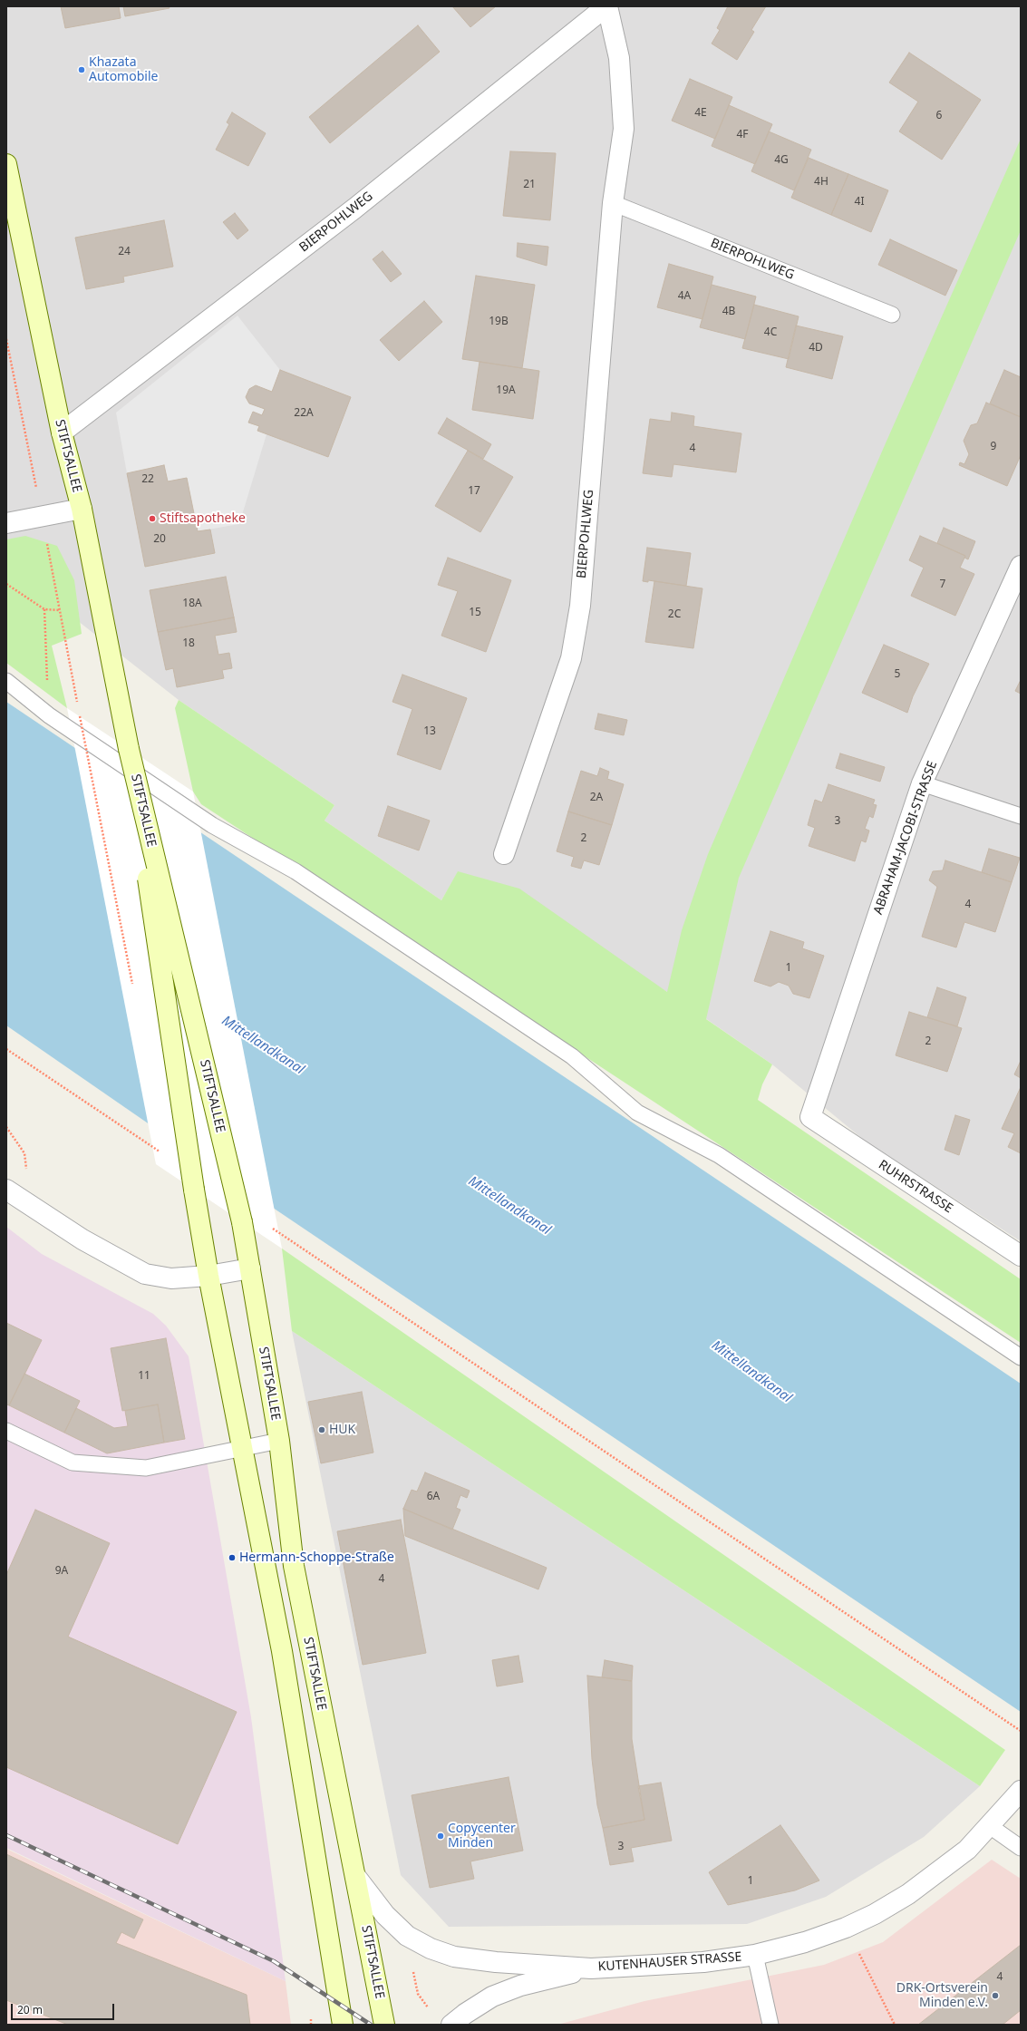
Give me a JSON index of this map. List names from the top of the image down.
{
  "streets": {
    "main road": ["STIFTSALLEE"],
    "street": [
      "BIERPOHLWEG",
      "ABRAHAM-JACOBI-STRASSE",
      "RUHRSTRASSE",
      "KUTENHAUSER STRASSE"
    ]
  },
  "crossings": [
    ["BIERPOHLWEG", "STIFTSALLEE"],
    ["STIFTSALLEE", "KUTENHAUSER STRASSE"],
    ["ABRAHAM-JACOBI-STRASSE", "RUHRSTRASSE"]
  ],
  "water": ["Mittellandkanal"],
  "places": [
    "Khazata Automobile",
    "Stiftsapotheke",
    "HUK",
    "Hermann-Schoppe-Straße",
    "Copycenter Minden",
    "DRK-Ortsverein Minden e.V."
  ],
  "house_numbers": [
    "4E",
    "6",
    "4F",
    "4G",
    "4H",
    "21",
    "4I",
    "24",
    "4A",
    "4B",
    "19B",
    "4C",
    "4D",
    "19A",
    "22A",
    "9",
    "4",
    "22",
    "17",
    "20",
    "7",
    "18A",
    "15",
    "2C",
    "18",
    "5",
    "13",
    "2A",
    "3",
    "2",
    "4",
    "1",
    "2",
    "11",
    "6A",
    "9A",
    "4",
    "3",
    "1",
    "4"
  ],
  "scale_bar": "20 m"
}
